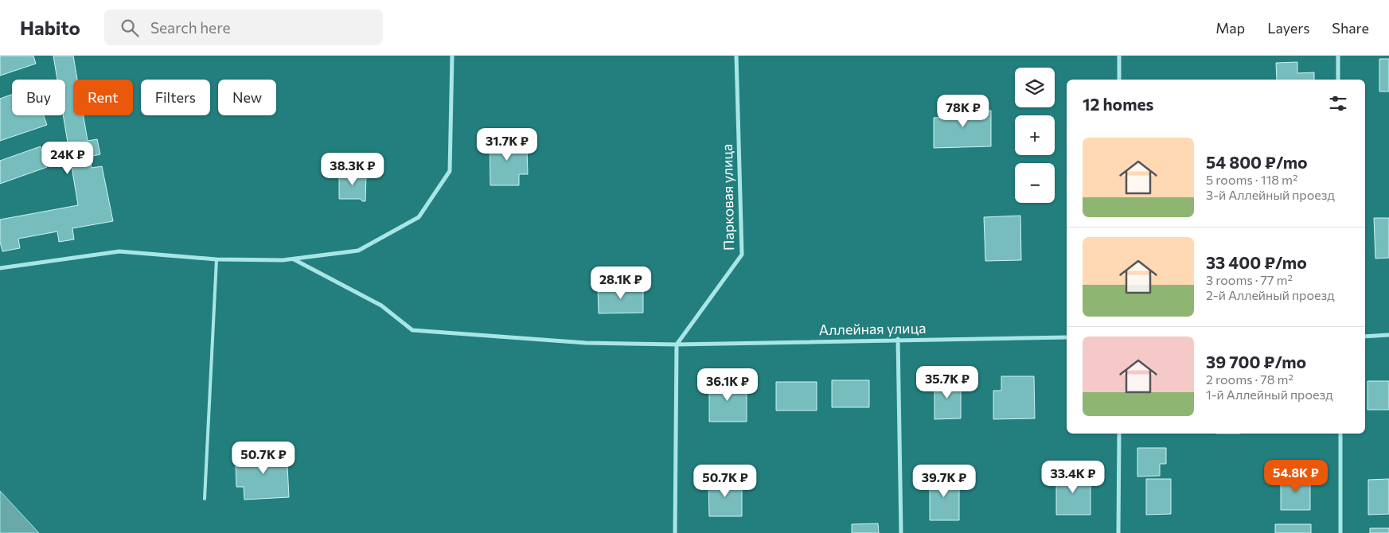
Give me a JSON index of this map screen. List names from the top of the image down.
{
  "streets": {
    "street": ["Парковая улица", "Аллейная улица"]
  },
  "crossings": [
    ["Парковая улица", "Аллейная улица"]
  ],
  "page": {
    "header": "Habito",
    "search": "Search here",
    "nav": ["Map", "Layers", "Share"],
    "map_buttons": ["+", "−"],
    "chip": [
      "Buy",
      "Rent",
      "Filters",
      "New"
    ],
    "heading": "12 homes",
    "price": [
      "78K ₽",
      "31.7K ₽",
      "24K ₽",
      "38.3K ₽",
      "28.1K ₽",
      "35.7K ₽",
      "36.1K ₽",
      "50.7K ₽",
      "54.8K ₽",
      "33.4K ₽",
      "50.7K ₽",
      "39.7K ₽"
    ],
    "list": [
      {
        "name": "54 800 ₽/mo",
        "note": "5 rooms · 118 m² · 3-й Аллейный проезд"
      },
      {
        "name": "33 400 ₽/mo",
        "note": "3 rooms · 77 m² · 2-й Аллейный проезд"
      },
      {
        "name": "39 700 ₽/mo",
        "note": "2 rooms · 78 m² · 1-й Аллейный проезд"
      }
    ]
  }
}
